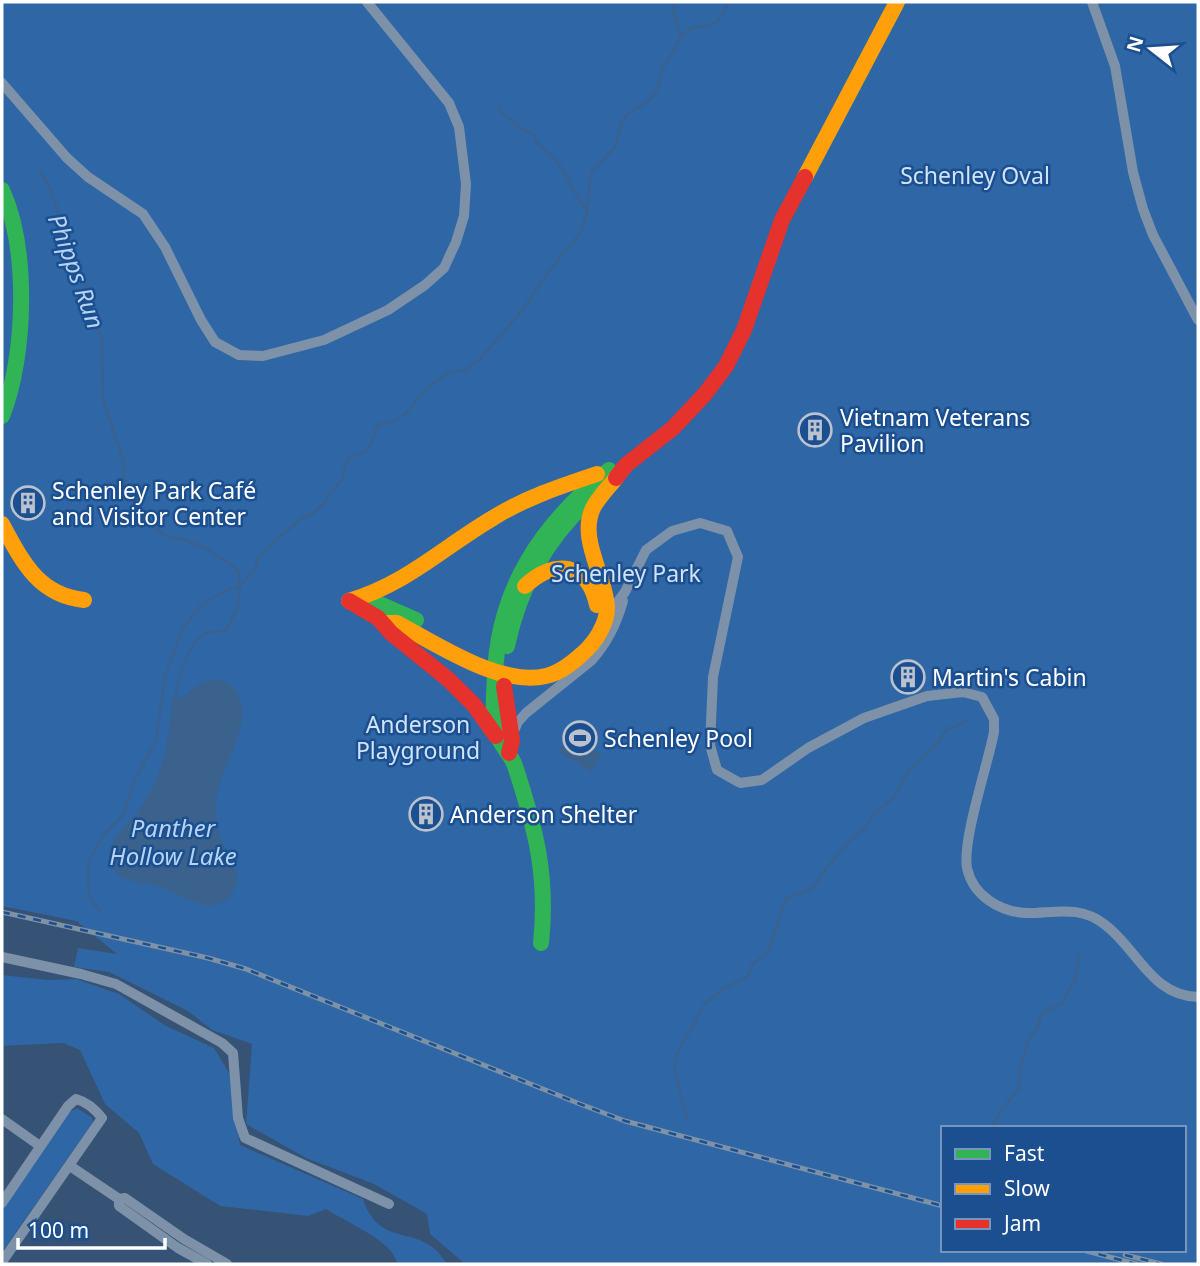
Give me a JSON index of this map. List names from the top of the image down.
{
  "water": ["Phipps Run", "Panther Hollow Lake"],
  "parks": ["Schenley Oval", "Schenley Park", "Anderson Playground"],
  "places": {
    "building": [
      "Vietnam Veterans Pavilion",
      "Schenley Park Café and Visitor Center",
      "Martin's Cabin",
      "Anderson Shelter"
    ],
    "sports": ["Schenley Pool"]
  },
  "legend": ["Fast", "Slow", "Jam"],
  "scale_bar": "100 m",
  "north": "left"
}
